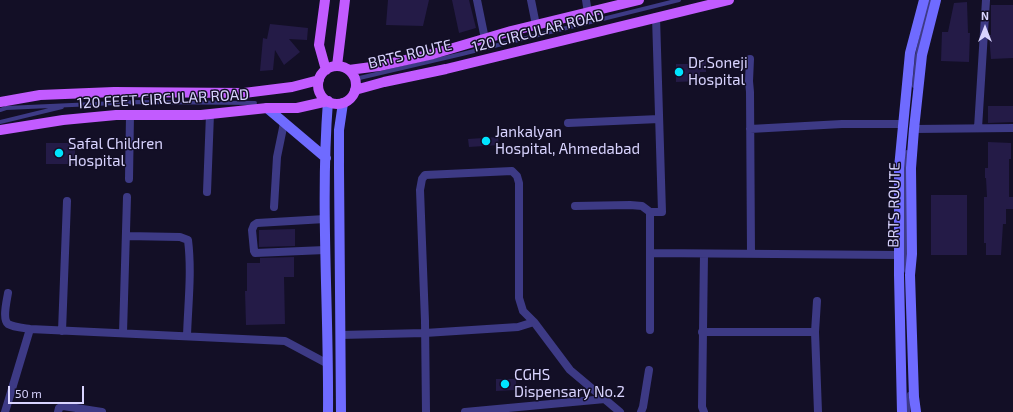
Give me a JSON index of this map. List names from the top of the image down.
{
  "streets": {
    "main road": ["120 CIRCULAR ROAD", "120 FEET CIRCULAR ROAD"],
    "lane": ["BRTS ROUTE"]
  },
  "crossings": [
    ["120 CIRCULAR ROAD", "BRTS ROUTE"],
    ["120 CIRCULAR ROAD", "120 FEET CIRCULAR ROAD"],
    ["BRTS ROUTE", "120 FEET CIRCULAR ROAD"]
  ],
  "places": [
    "Dr.Soneji Hospital",
    "Jankalyan Hospital, Ahmedabad",
    "Safal Children Hospital",
    "CGHS Dispensary No.2"
  ],
  "scale_bar": "50 m",
  "north": "top"
}
